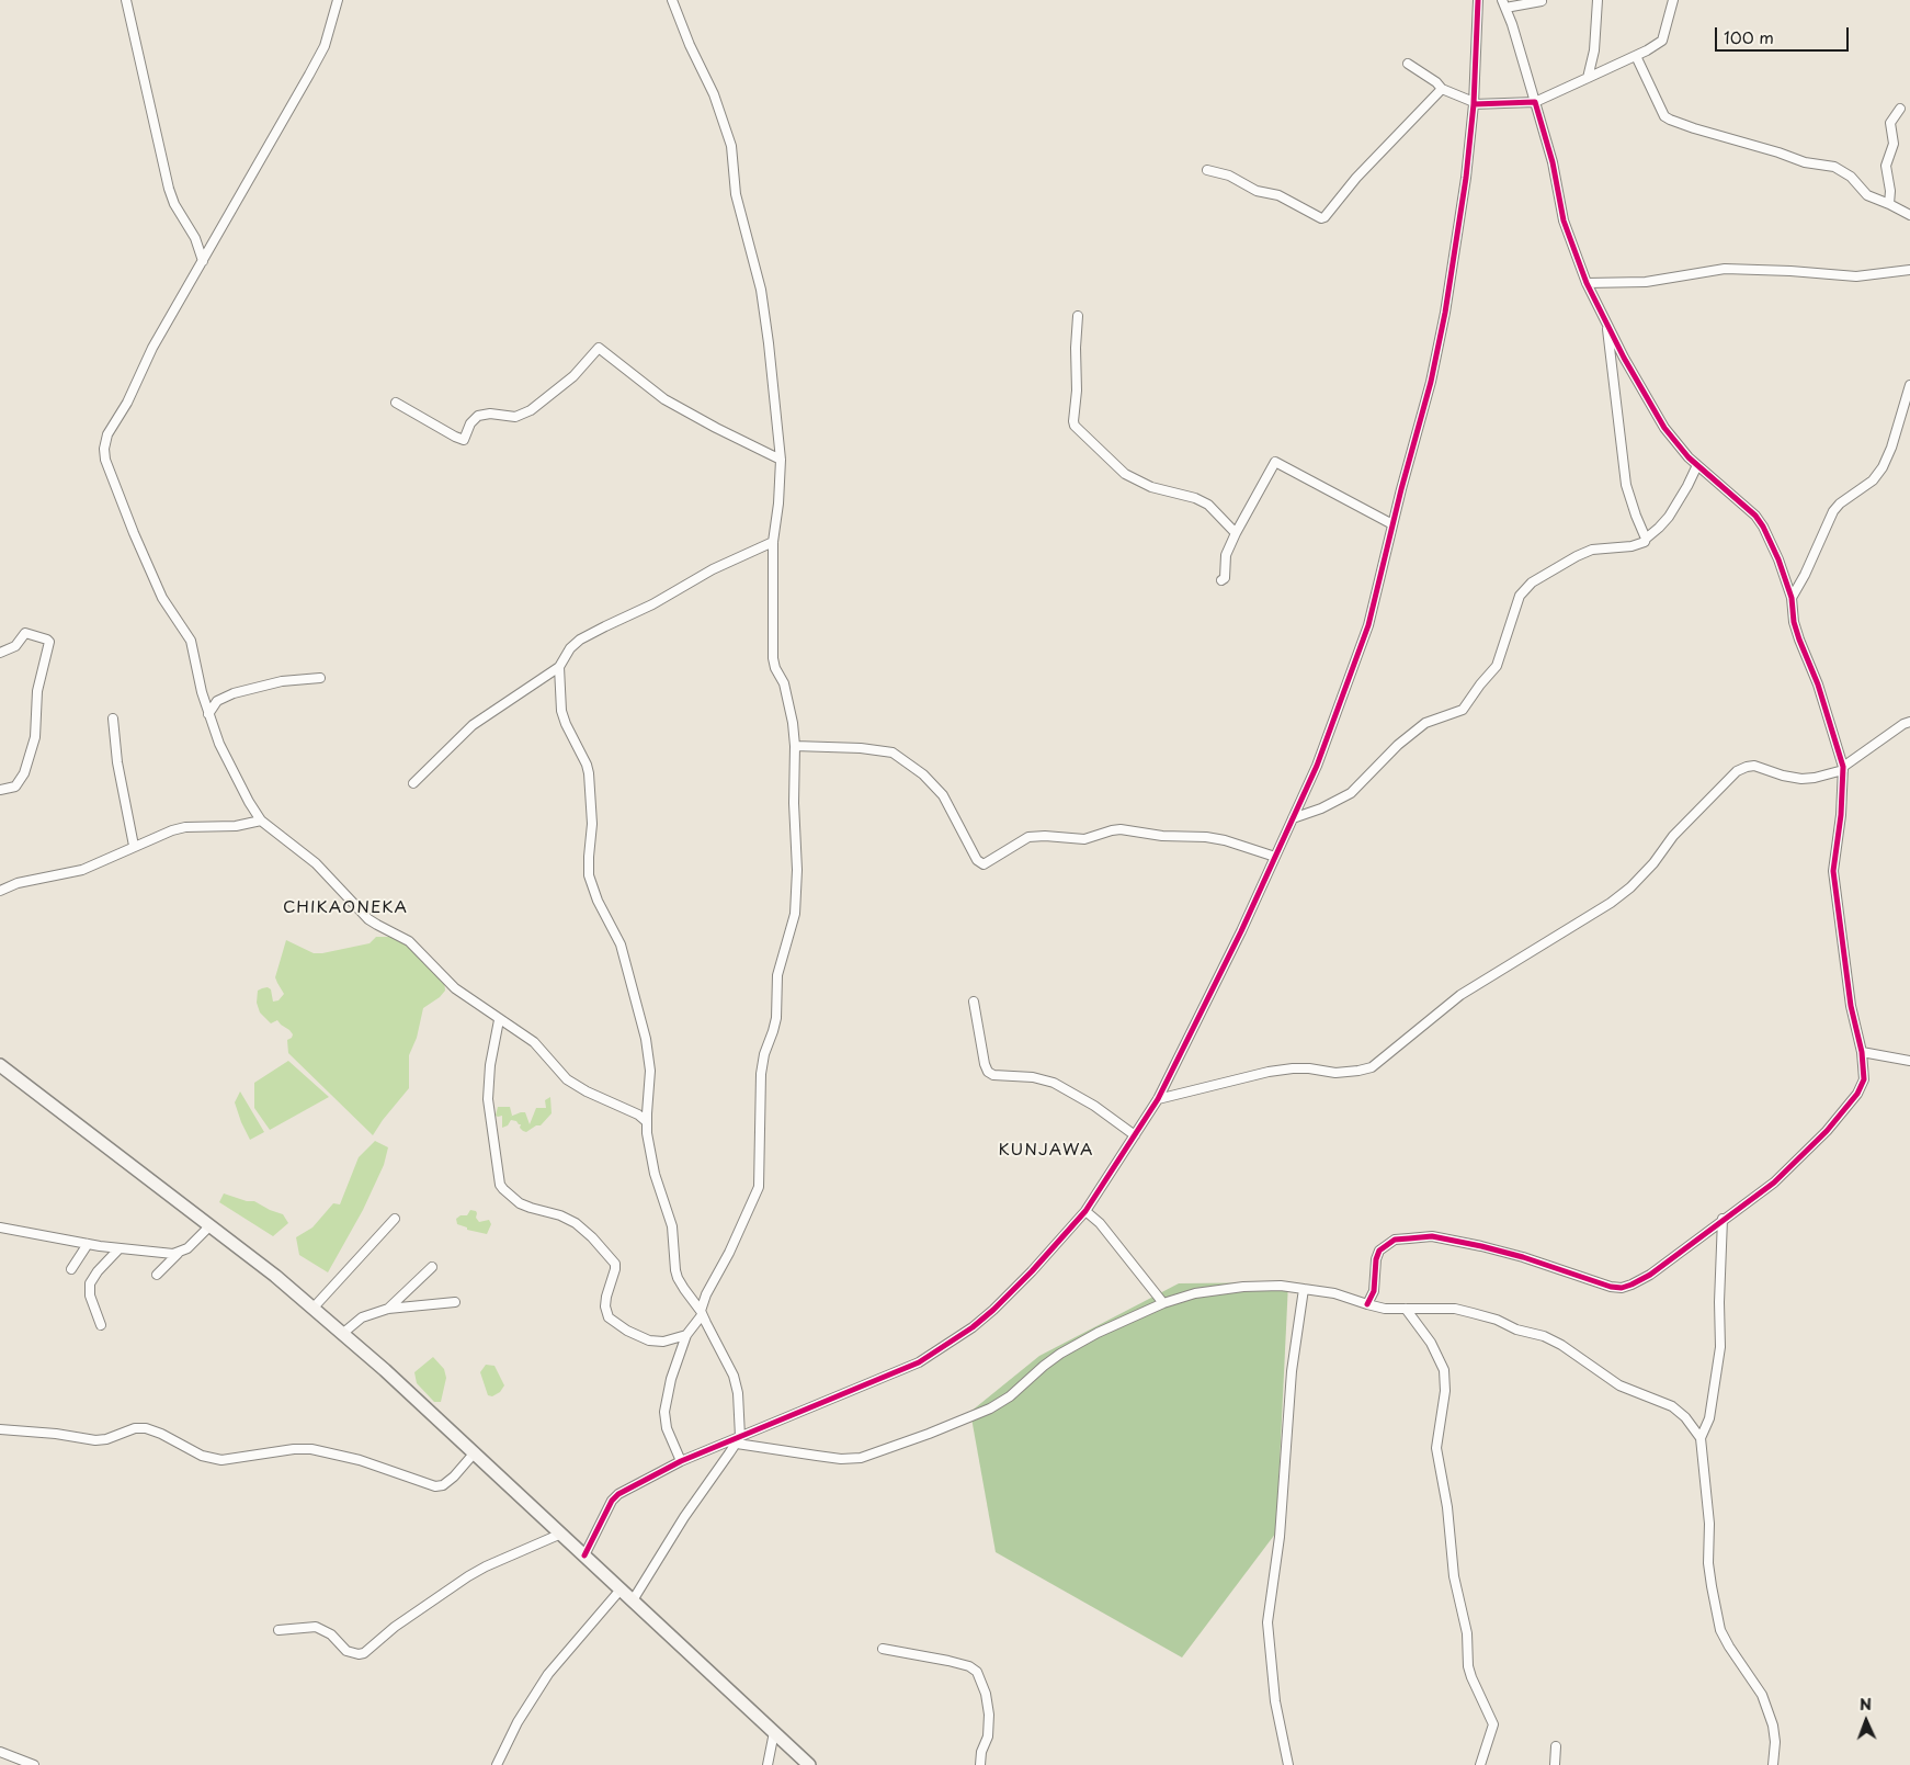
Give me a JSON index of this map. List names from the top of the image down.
{
  "districts": ["CHIKAONEKA", "KUNJAWA"],
  "scale_bar": "100 m",
  "north": "top"
}
